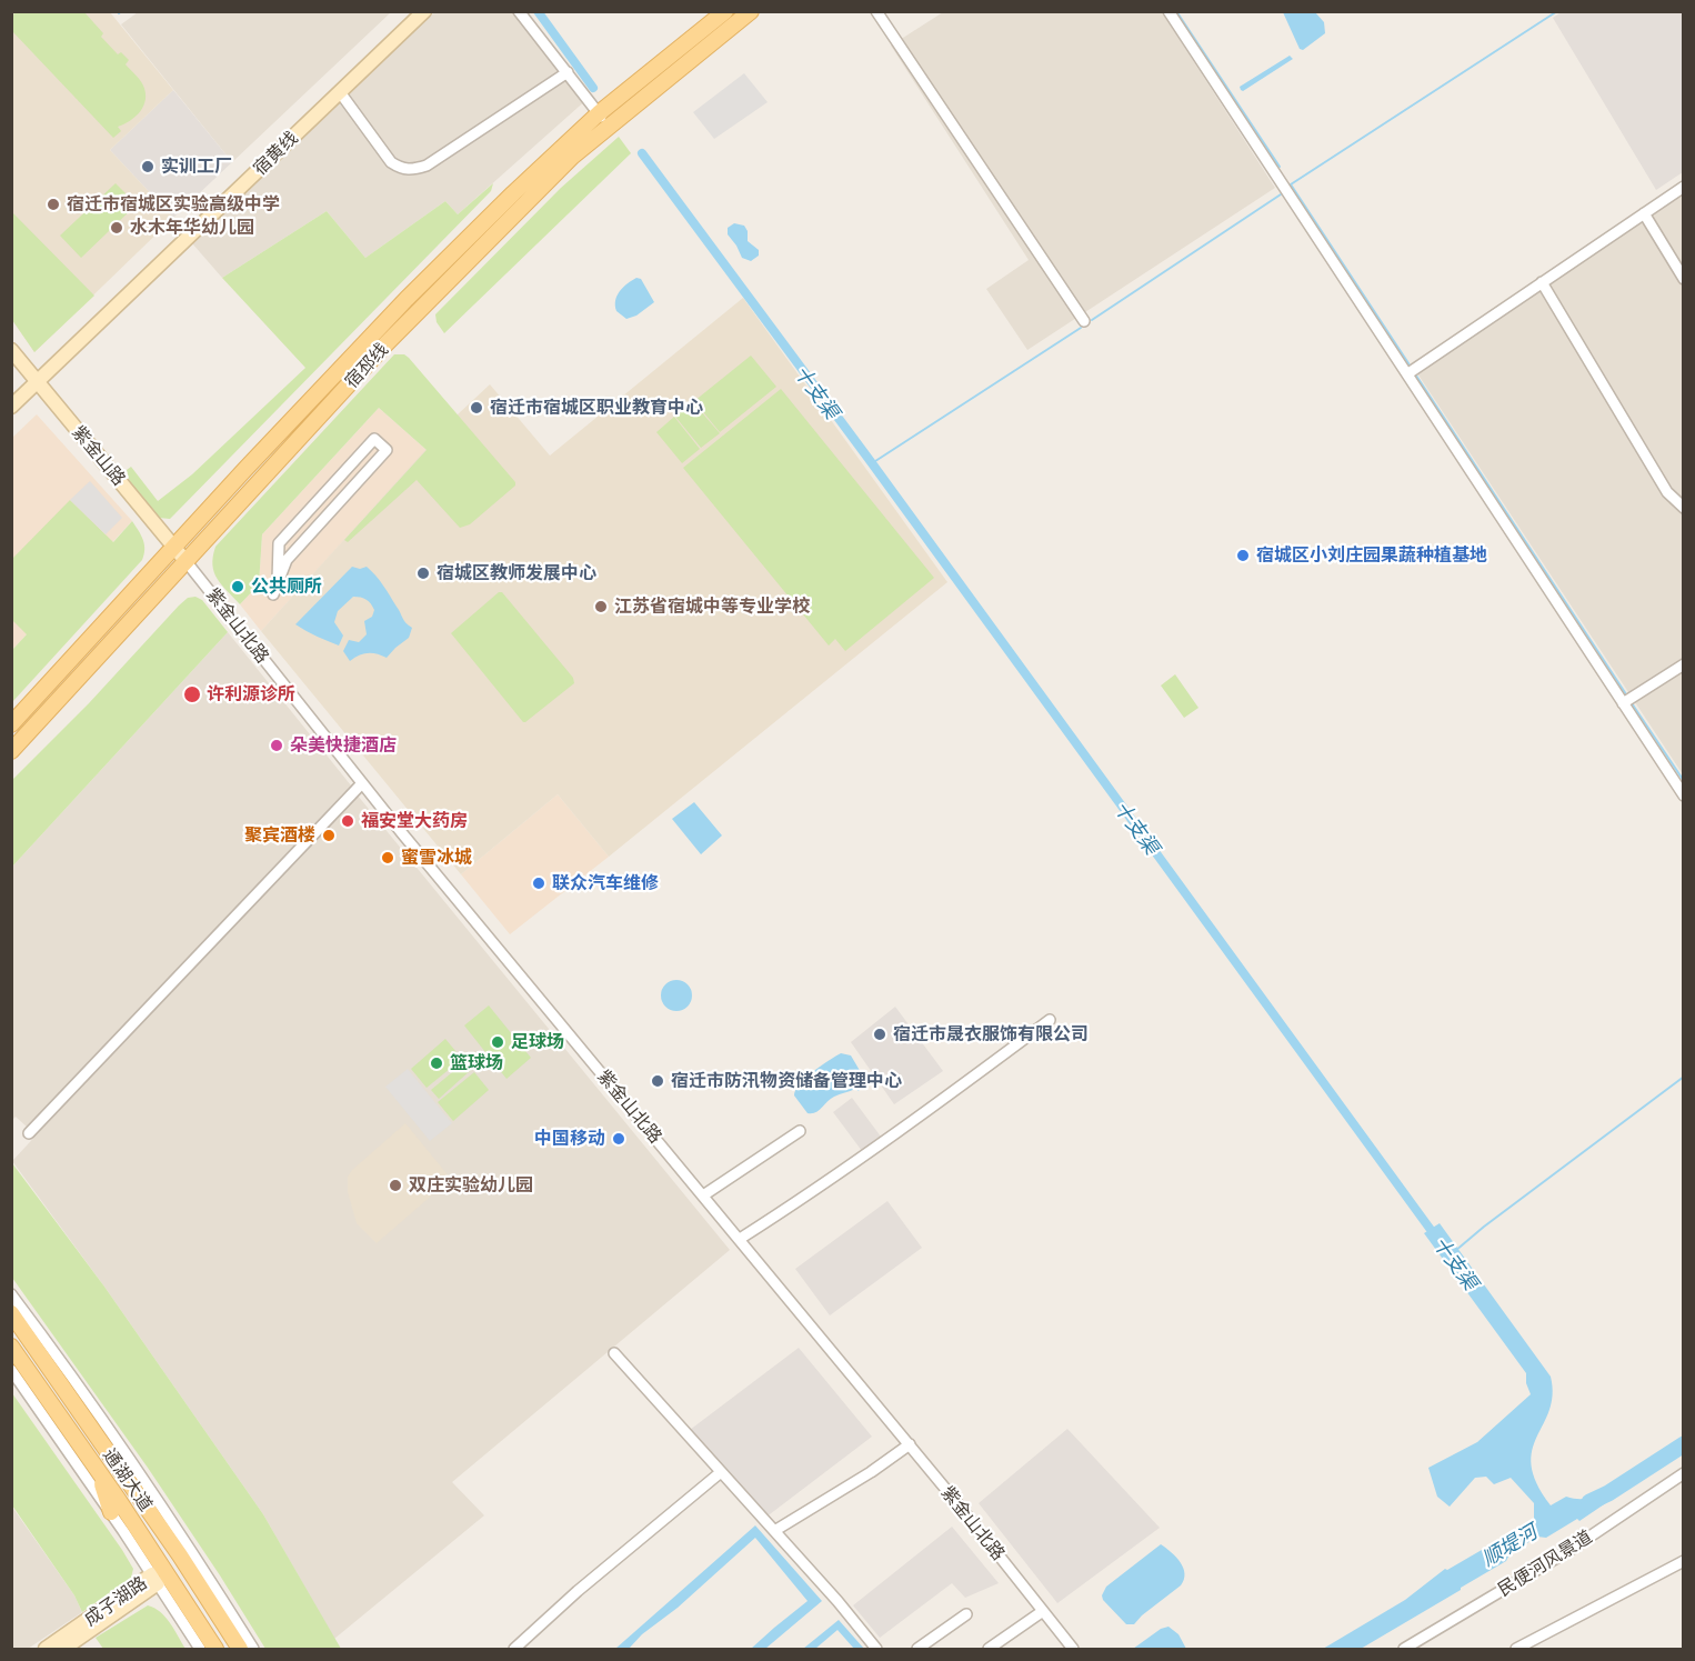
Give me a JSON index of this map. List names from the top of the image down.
{
  "streets": {
    "main road": [
      "宿黄线",
      "宿邳线",
      "紫金山路",
      "通湖大道",
      "成子湖路"
    ],
    "street": ["紫金山北路", "民便河风景道"]
  },
  "crossings": [
    ["宿黄线", "紫金山路"],
    ["宿邳线", "紫金山路"],
    ["宿邳线", "紫金山北路"],
    ["紫金山路", "紫金山北路"]
  ],
  "water": ["十支渠", "顺堤河"],
  "places": [
    "实训工厂",
    "宿迁市宿城区实验高级中学",
    "水木年华幼儿园",
    "宿迁市宿城区职业教育中心",
    "宿城区小刘庄园果蔬种植基地",
    "宿城区教师发展中心",
    "公共厕所",
    "江苏省宿城中等专业学校",
    "许利源诊所",
    "朵美快捷酒店",
    "福安堂大药房",
    "聚宾酒楼",
    "蜜雪冰城",
    "联众汽车维修",
    "宿迁市晟衣服饰有限公司",
    "足球场",
    "篮球场",
    "宿迁市防汛物资储备管理中心",
    "中国移动",
    "双庄实验幼儿园"
  ]
}
